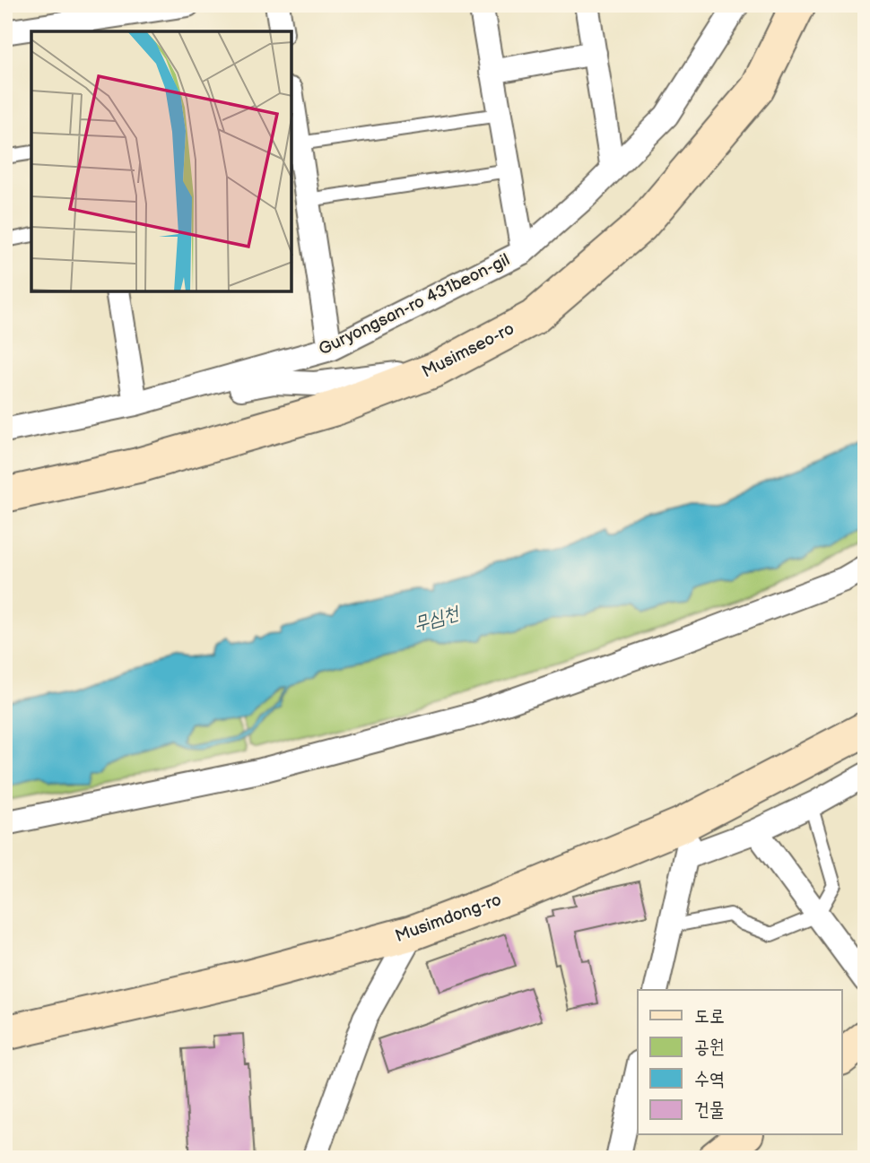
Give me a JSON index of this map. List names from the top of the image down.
{
  "streets": {
    "street": ["Guryongsan-ro 431beon-gil", "Musimseo-ro", "Musimdong-ro"]
  },
  "water": ["무심천"],
  "legend": [
    "도로",
    "공원",
    "수역",
    "건물"
  ]
}
